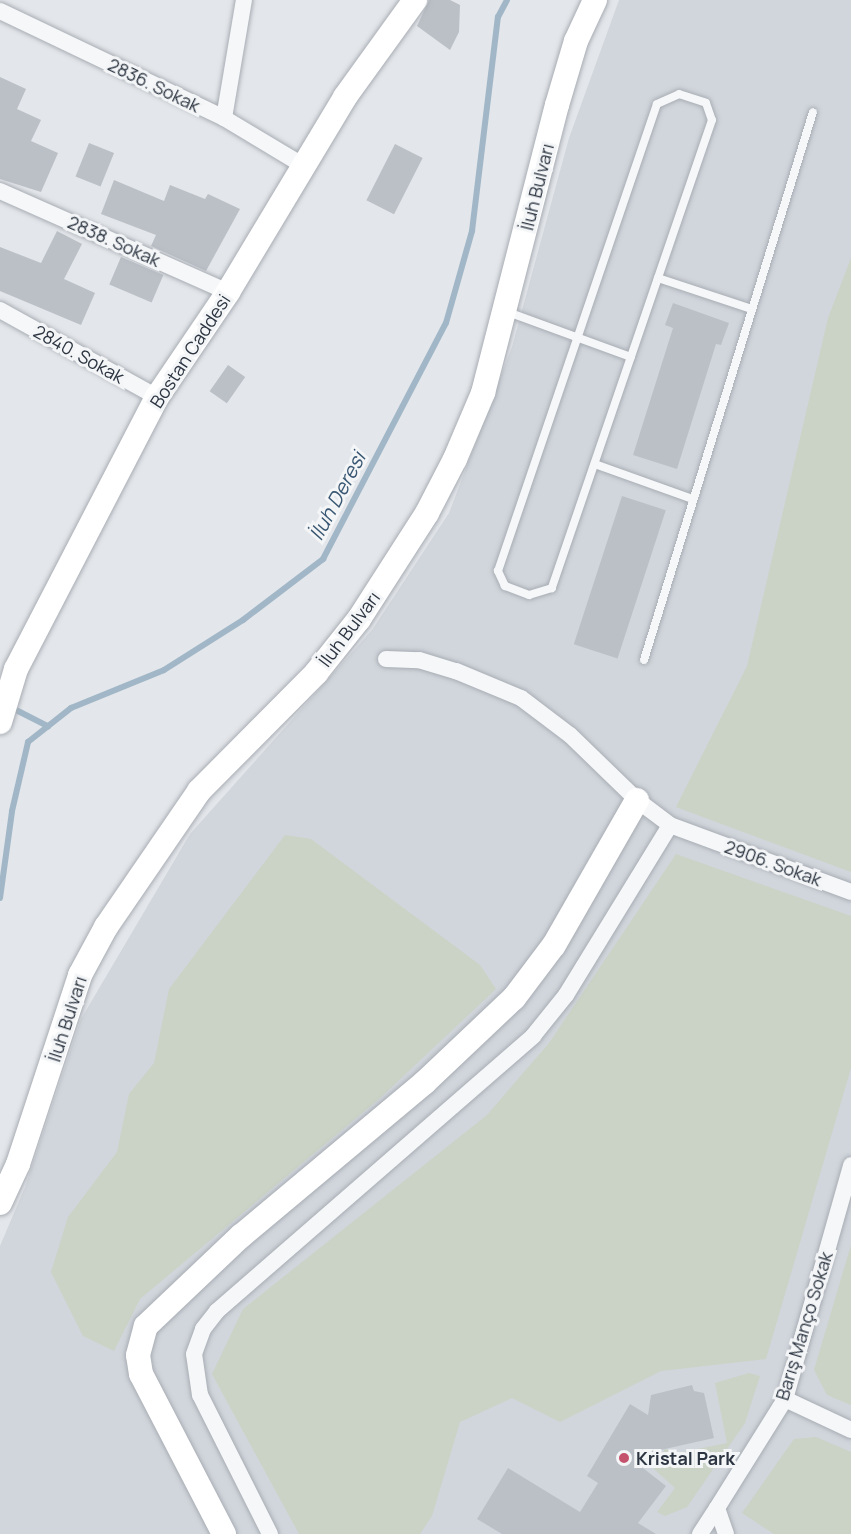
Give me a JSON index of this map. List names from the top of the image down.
{
  "streets": {
    "street": [
      "2836. Sokak",
      "İluh Bulvarı",
      "2838. Sokak",
      "Bostan Caddesi",
      "2840. Sokak",
      "2906. Sokak",
      "Barış Manço Sokak"
    ]
  },
  "crossings": [
    ["2836. Sokak", "Bostan Caddesi"],
    ["2838. Sokak", "Bostan Caddesi"],
    ["Bostan Caddesi", "2840. Sokak"]
  ],
  "water": ["İluh Deresi"],
  "places": ["Kristal Park"]
}
